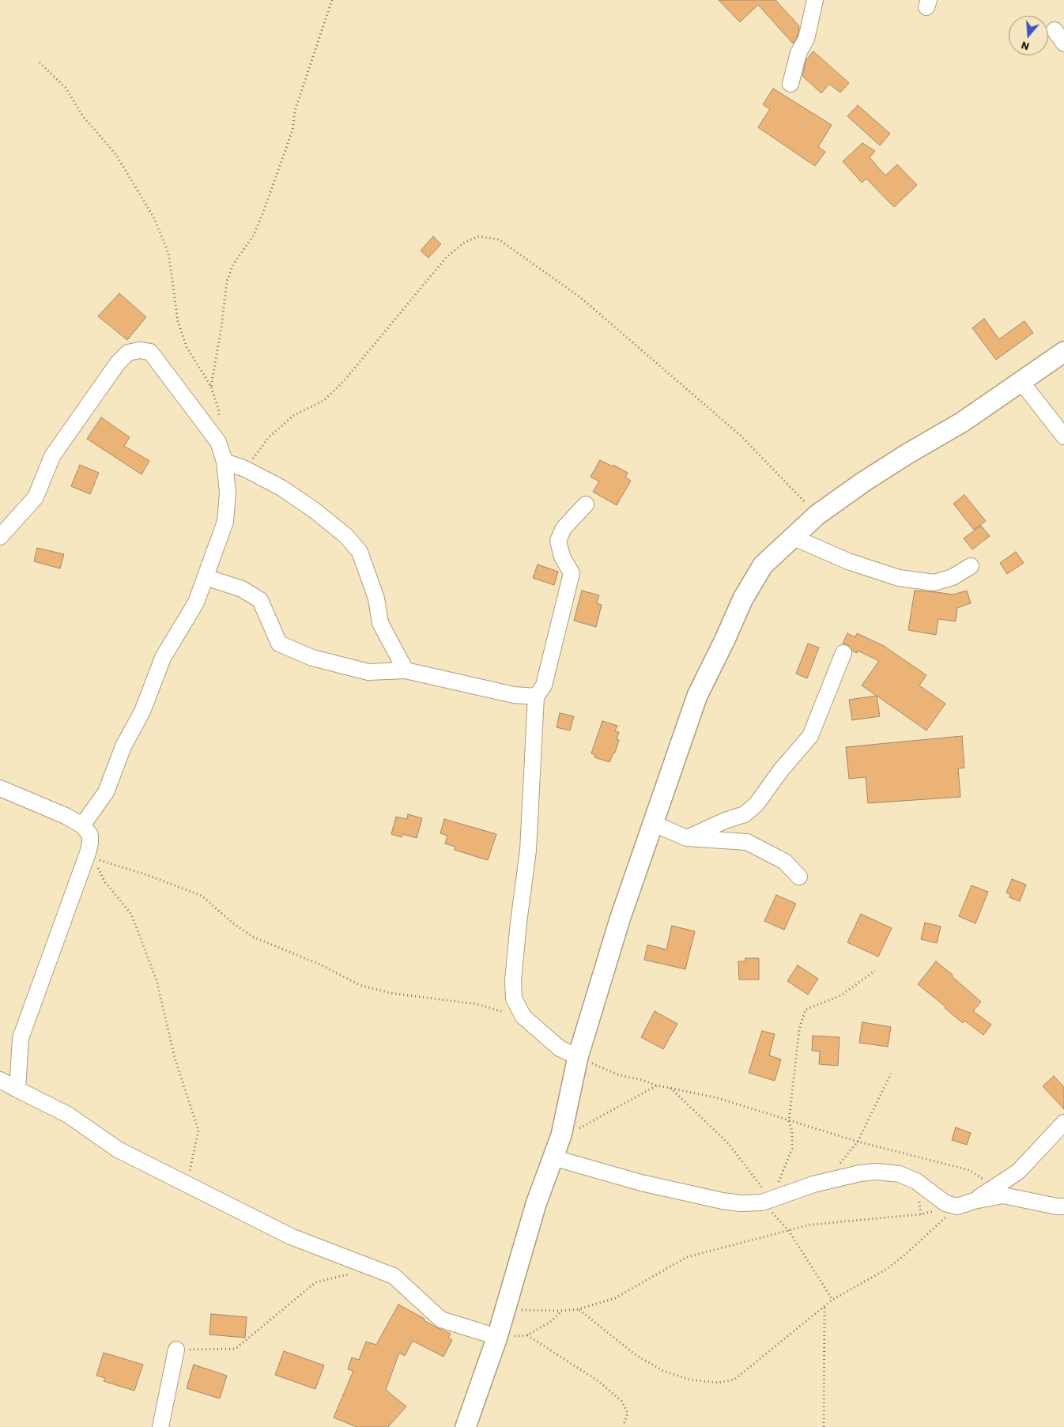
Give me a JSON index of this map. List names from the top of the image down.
{
  "north": "bottom"
}
